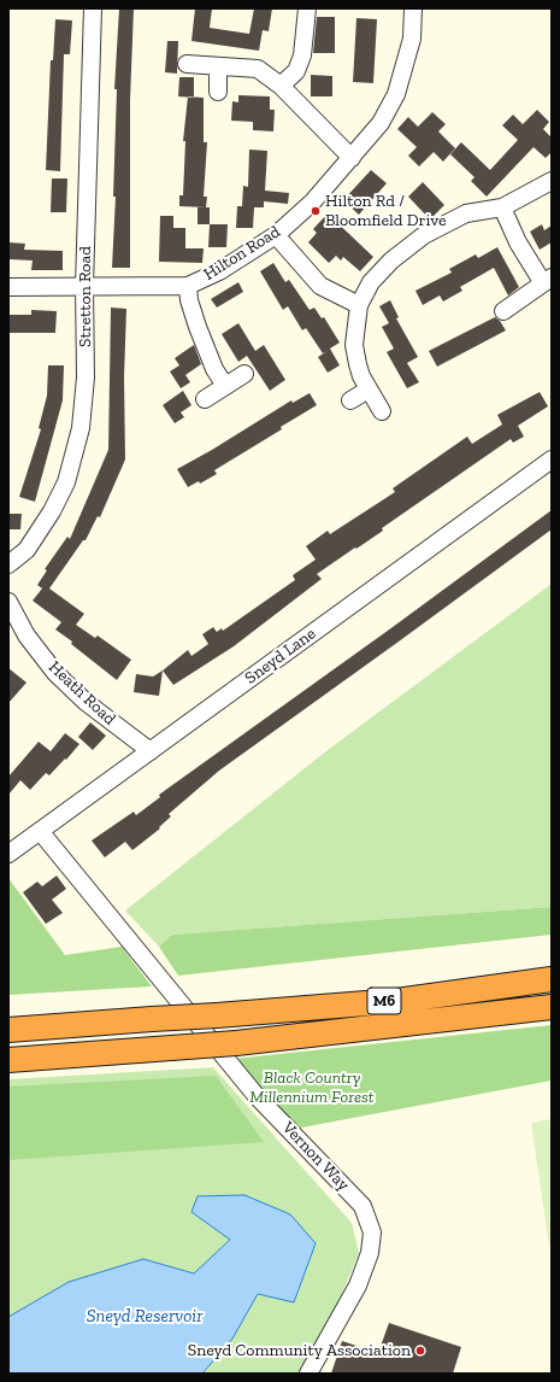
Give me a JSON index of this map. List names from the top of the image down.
{
  "streets": {
    "highway": ["M6"],
    "street": [
      "Hilton Road",
      "Stretton Road",
      "Sneyd Lane",
      "Heath Road",
      "Vernon Way"
    ]
  },
  "crossings": [
    ["Hilton Road", "Stretton Road"],
    ["Sneyd Lane", "Heath Road"],
    ["Sneyd Lane", "Vernon Way"]
  ],
  "water": ["Sneyd Reservoir"],
  "parks": ["Black Country Millennium Forest"],
  "places": ["Hilton Rd / Bloomfield Drive", "Sneyd Community Association"]
}
